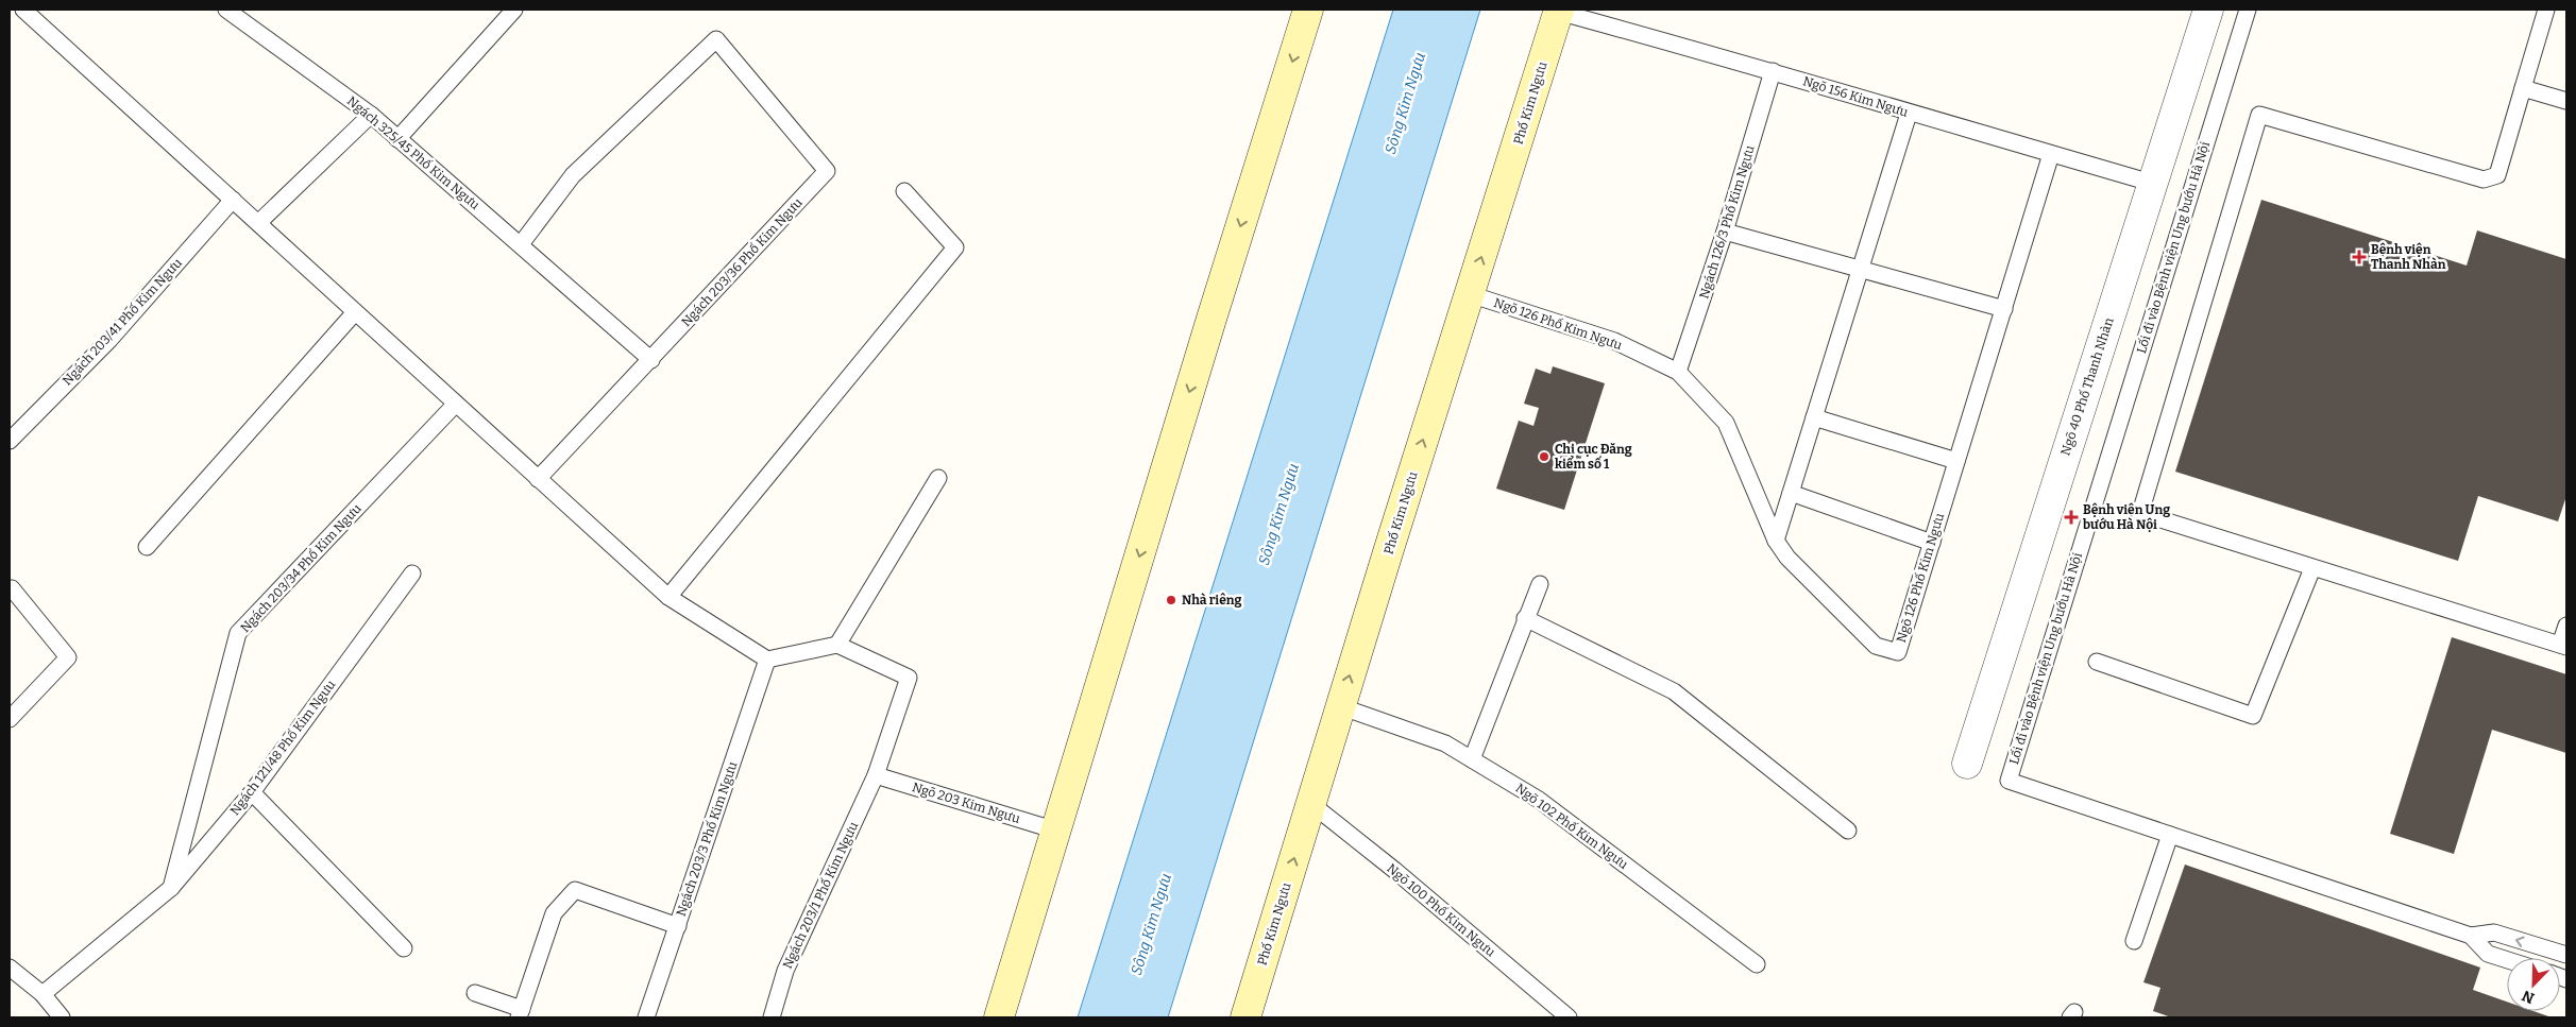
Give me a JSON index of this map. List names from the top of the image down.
{
  "streets": {
    "main road": ["Phố Kim Ngưu"],
    "street": ["Ngõ 40 Phố Thanh Nhàn"],
    "lane": [
      "Ngõ 156 Kim Ngưu",
      "Ngách 325/45 Phố Kim Ngưu",
      "Ngách 126/3 Phố Kim Ngưu",
      "Lối đi vào Bệnh viện Ung bướu Hà Nội",
      "Ngách 203/36 Phố Kim Ngưu",
      "Ngách 203/41 Phố Kim Ngưu",
      "Ngõ 126 Phố Kim Ngưu",
      "Ngách 203/34 Phố Kim Ngưu",
      "Ngách 121/48 Phố Kim Ngưu",
      "Ngõ 203 Kim Ngưu",
      "Ngõ 102 Phố Kim Ngưu",
      "Ngách 203/3 Phố Kim Ngưu",
      "Ngách 203/1 Phố Kim Ngưu",
      "Ngõ 100 Phố Kim Ngưu"
    ]
  },
  "crossings": [
    ["Ngõ 156 Kim Ngưu", "Phố Kim Ngưu"],
    ["Ngõ 156 Kim Ngưu", "Ngách 126/3 Phố Kim Ngưu"],
    ["Ngõ 156 Kim Ngưu", "Ngõ 126 Phố Kim Ngưu"],
    ["Ngõ 156 Kim Ngưu", "Ngõ 40 Phố Thanh Nhàn"],
    ["Phố Kim Ngưu", "Ngõ 126 Phố Kim Ngưu"],
    ["Phố Kim Ngưu", "Ngõ 102 Phố Kim Ngưu"],
    ["Phố Kim Ngưu", "Ngõ 100 Phố Kim Ngưu"],
    ["Ngách 325/45 Phố Kim Ngưu", "Ngách 203/36 Phố Kim Ngưu"],
    ["Ngách 126/3 Phố Kim Ngưu", "Ngõ 126 Phố Kim Ngưu"],
    ["Ngách 203/34 Phố Kim Ngưu", "Ngách 121/48 Phố Kim Ngưu"],
    ["Ngõ 203 Kim Ngưu", "Ngách 203/1 Phố Kim Ngưu"]
  ],
  "water": ["Sông Kim Ngưu"],
  "places": {
    "health": ["Bệnh viện Thanh Nhàn", "Bệnh viện Ung bướu Hà Nội"],
    "other": ["Chi cục Đăng kiểm số 1", "Nhà riêng"]
  },
  "north": "bottom left"
}
